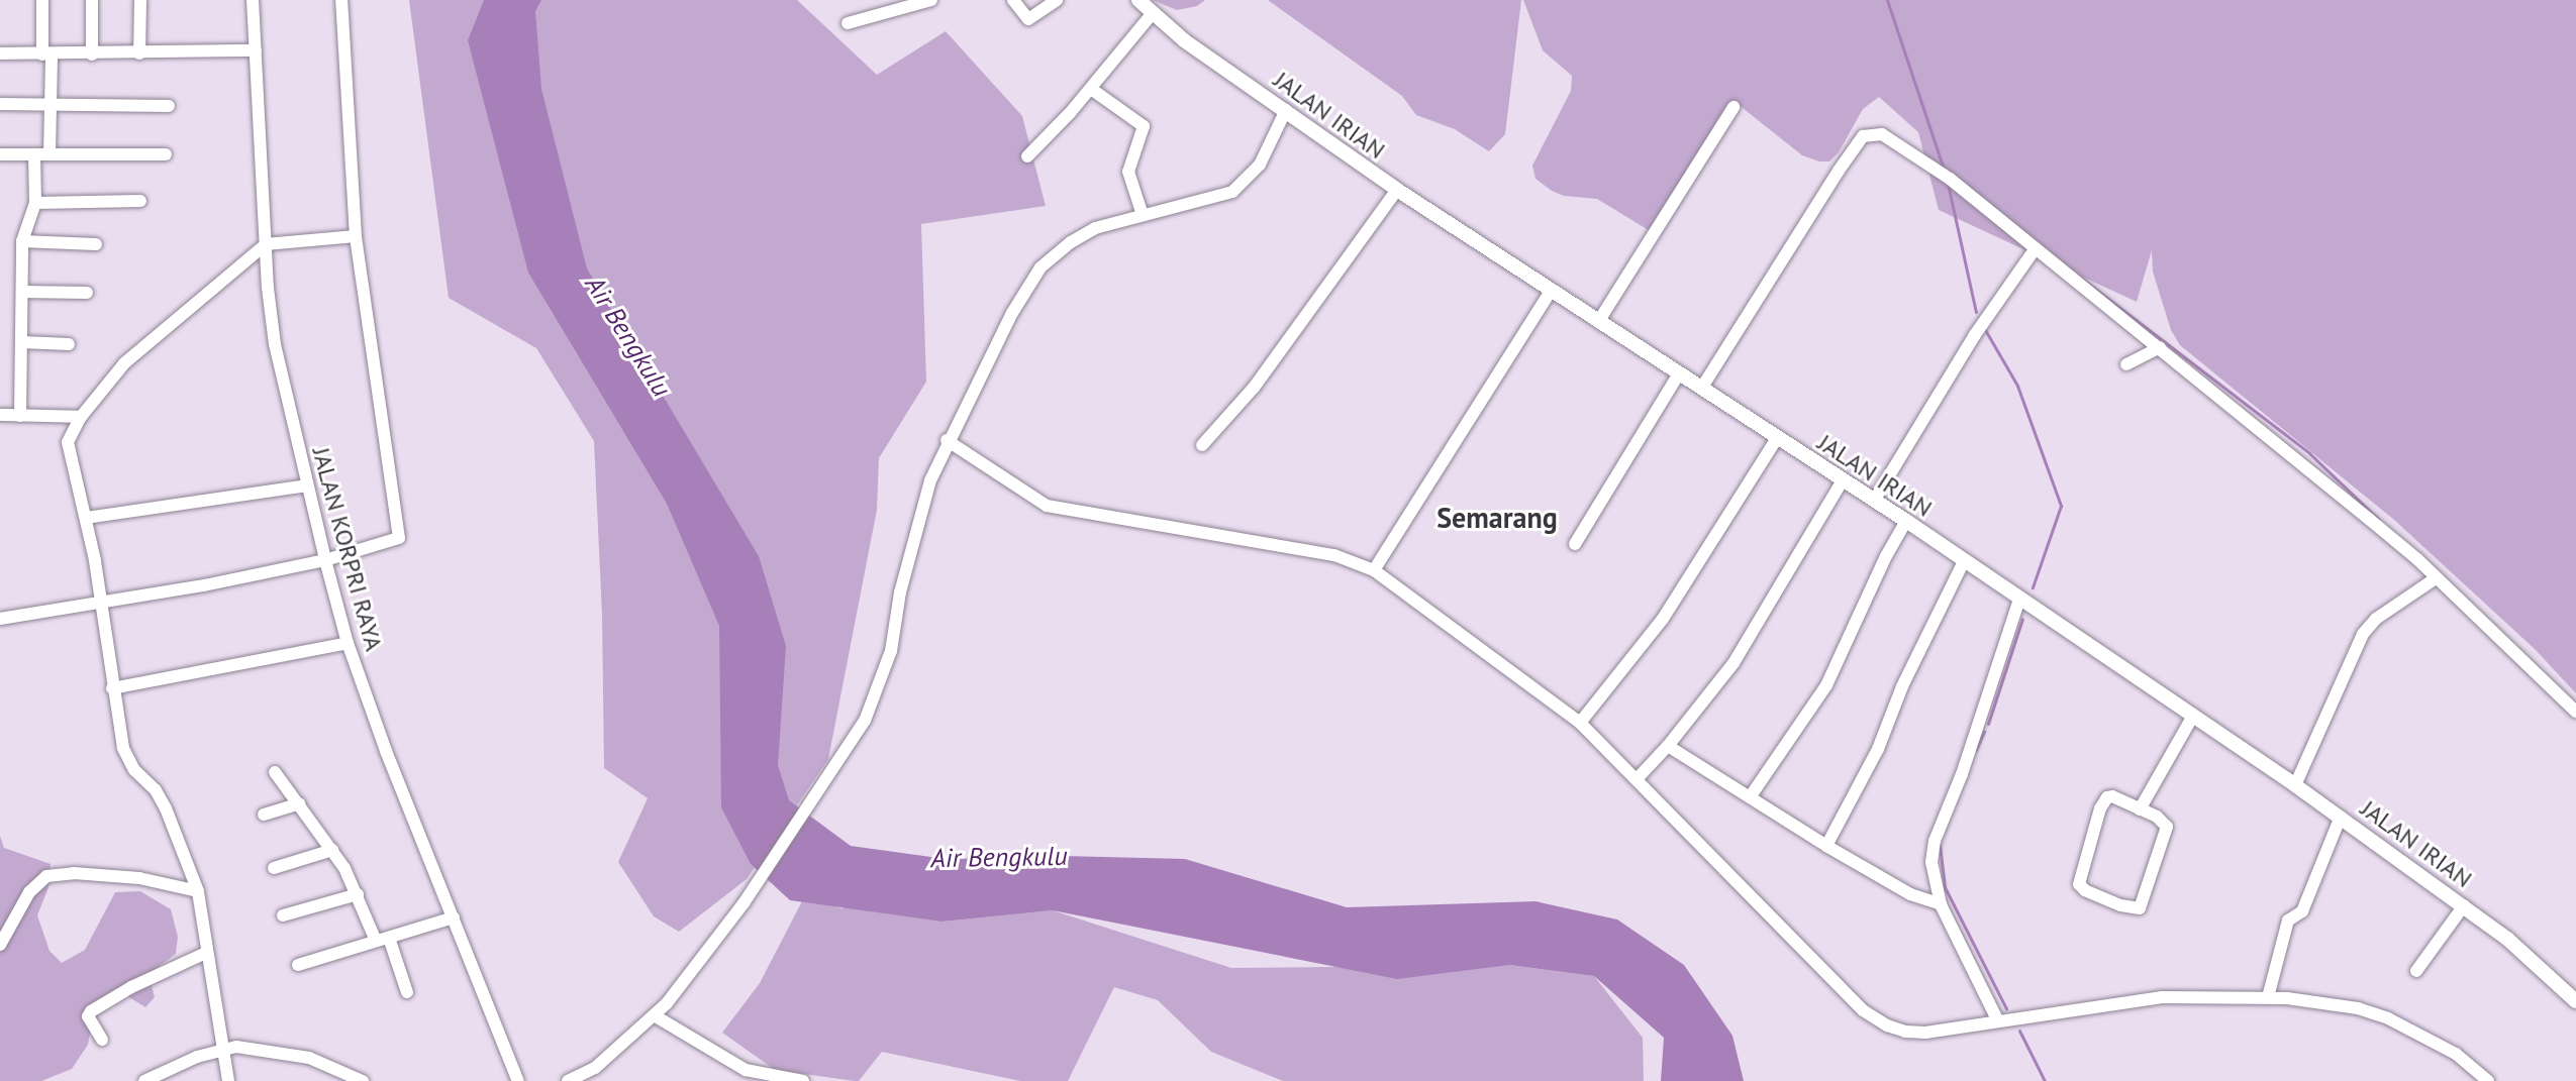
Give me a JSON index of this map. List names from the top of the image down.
{
  "streets": {
    "main road": ["JALAN IRIAN"],
    "street": ["JALAN KORPRI RAYA"]
  },
  "districts": ["Semarang"],
  "water": ["Air Bengkulu"]
}
